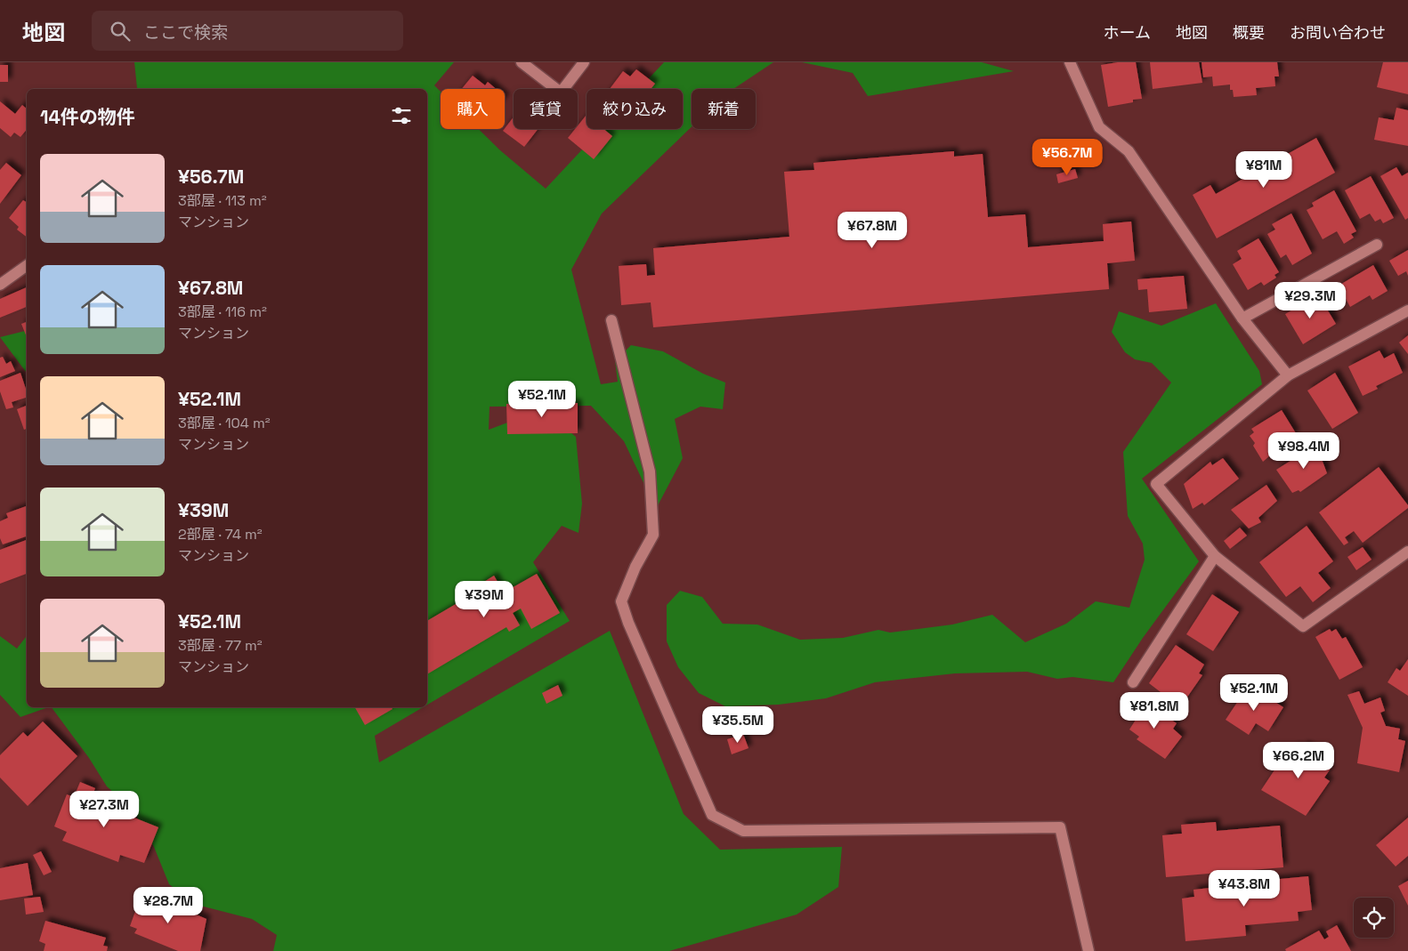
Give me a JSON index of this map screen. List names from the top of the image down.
{
  "page": {
    "header": "地図",
    "search": "ここで検索",
    "nav": [
      "ホーム",
      "地図",
      "概要",
      "お問い合わせ"
    ],
    "chip": [
      "購入",
      "賃貸",
      "絞り込み",
      "新着"
    ],
    "heading": "14件の物件",
    "price": [
      "¥56.7M",
      "¥81M",
      "¥67.8M",
      "¥29.3M",
      "¥52.1M",
      "¥98.4M",
      "¥39M",
      "¥52.1M",
      "¥81.8M",
      "¥35.5M",
      "¥66.2M",
      "¥27.3M",
      "¥43.8M",
      "¥28.7M"
    ],
    "list": [
      {
        "name": "¥56.7M",
        "note": "3部屋 · 113 m² · マンション"
      },
      {
        "name": "¥67.8M",
        "note": "3部屋 · 116 m² · マンション"
      },
      {
        "name": "¥52.1M",
        "note": "3部屋 · 104 m² · マンション"
      },
      {
        "name": "¥39M",
        "note": "2部屋 · 74 m² · マンション"
      },
      {
        "name": "¥52.1M",
        "note": "3部屋 · 77 m² · マンション"
      }
    ]
  }
}
